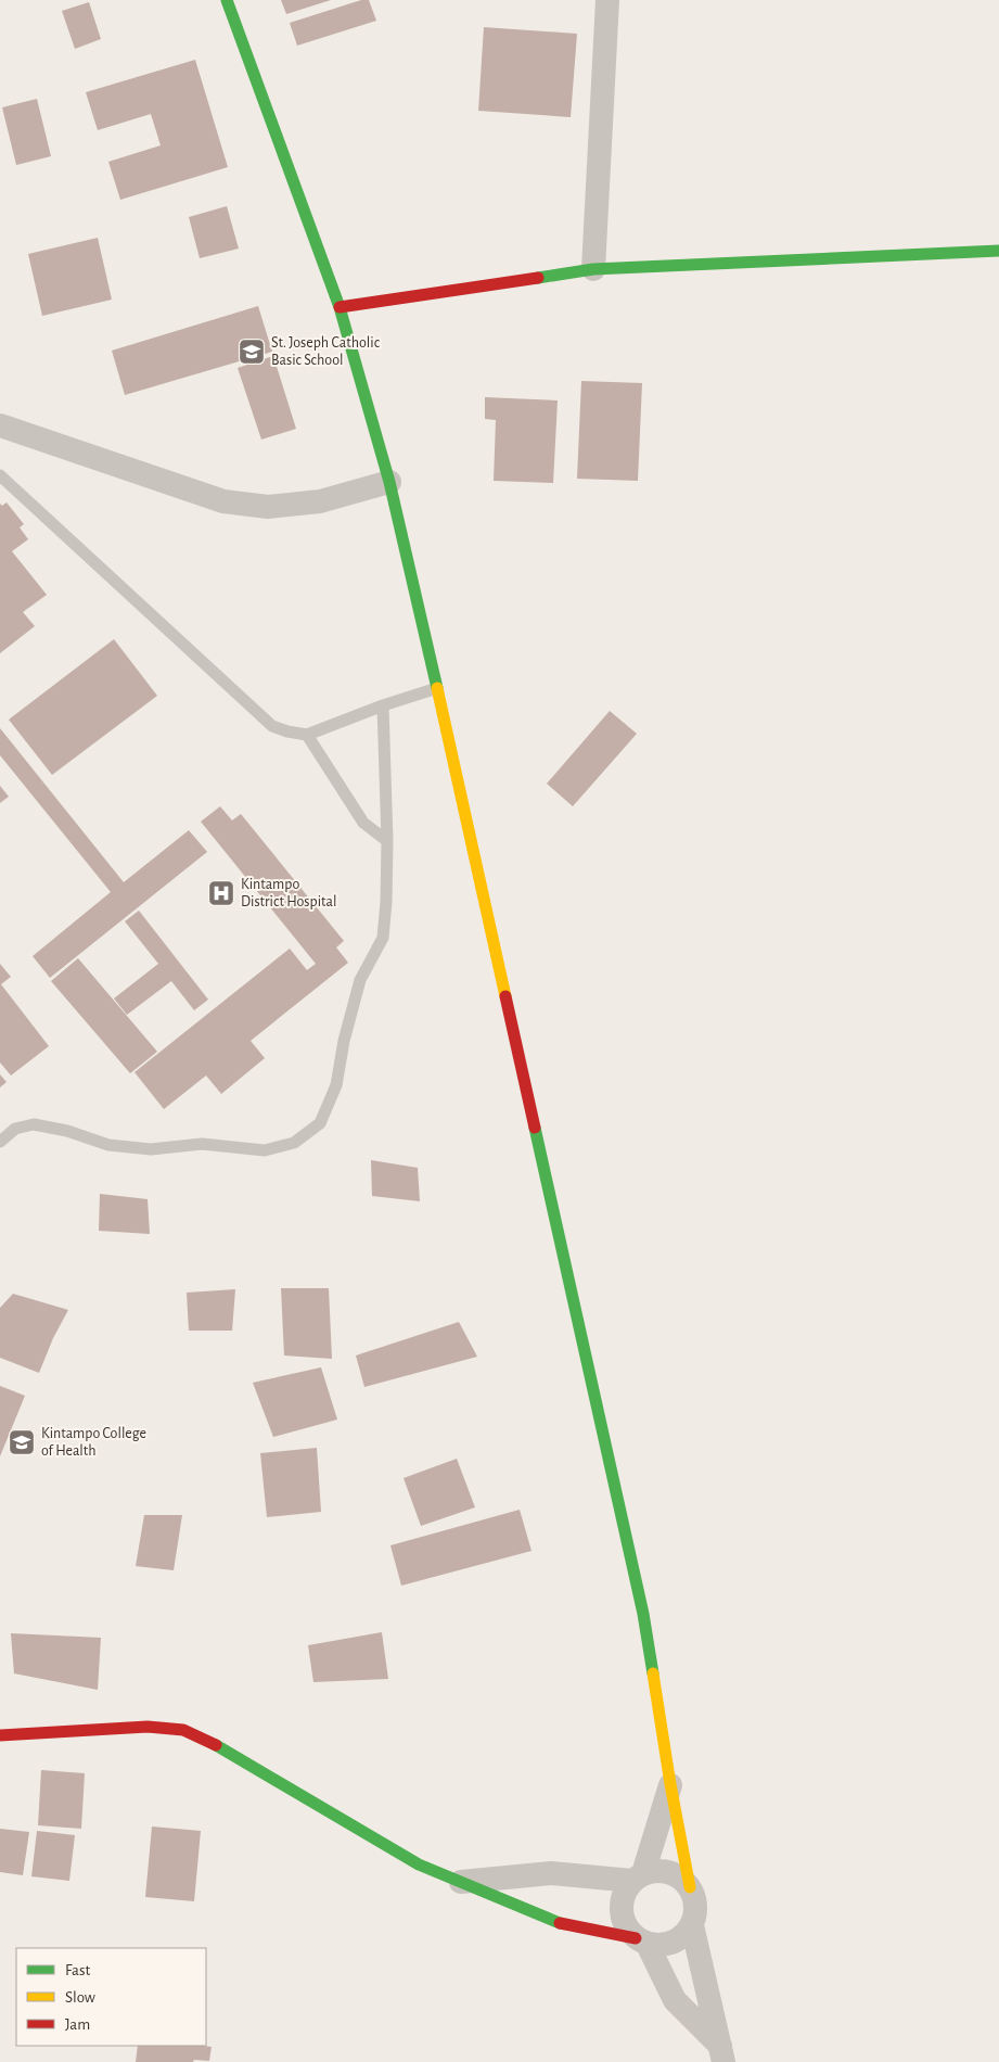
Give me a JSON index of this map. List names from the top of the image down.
{
  "places": {
    "school or university": ["St. Joseph Catholic Basic School", "Kintampo College of Health"],
    "hospital": ["Kintampo District Hospital"]
  },
  "legend": ["Fast", "Slow", "Jam"]
}
